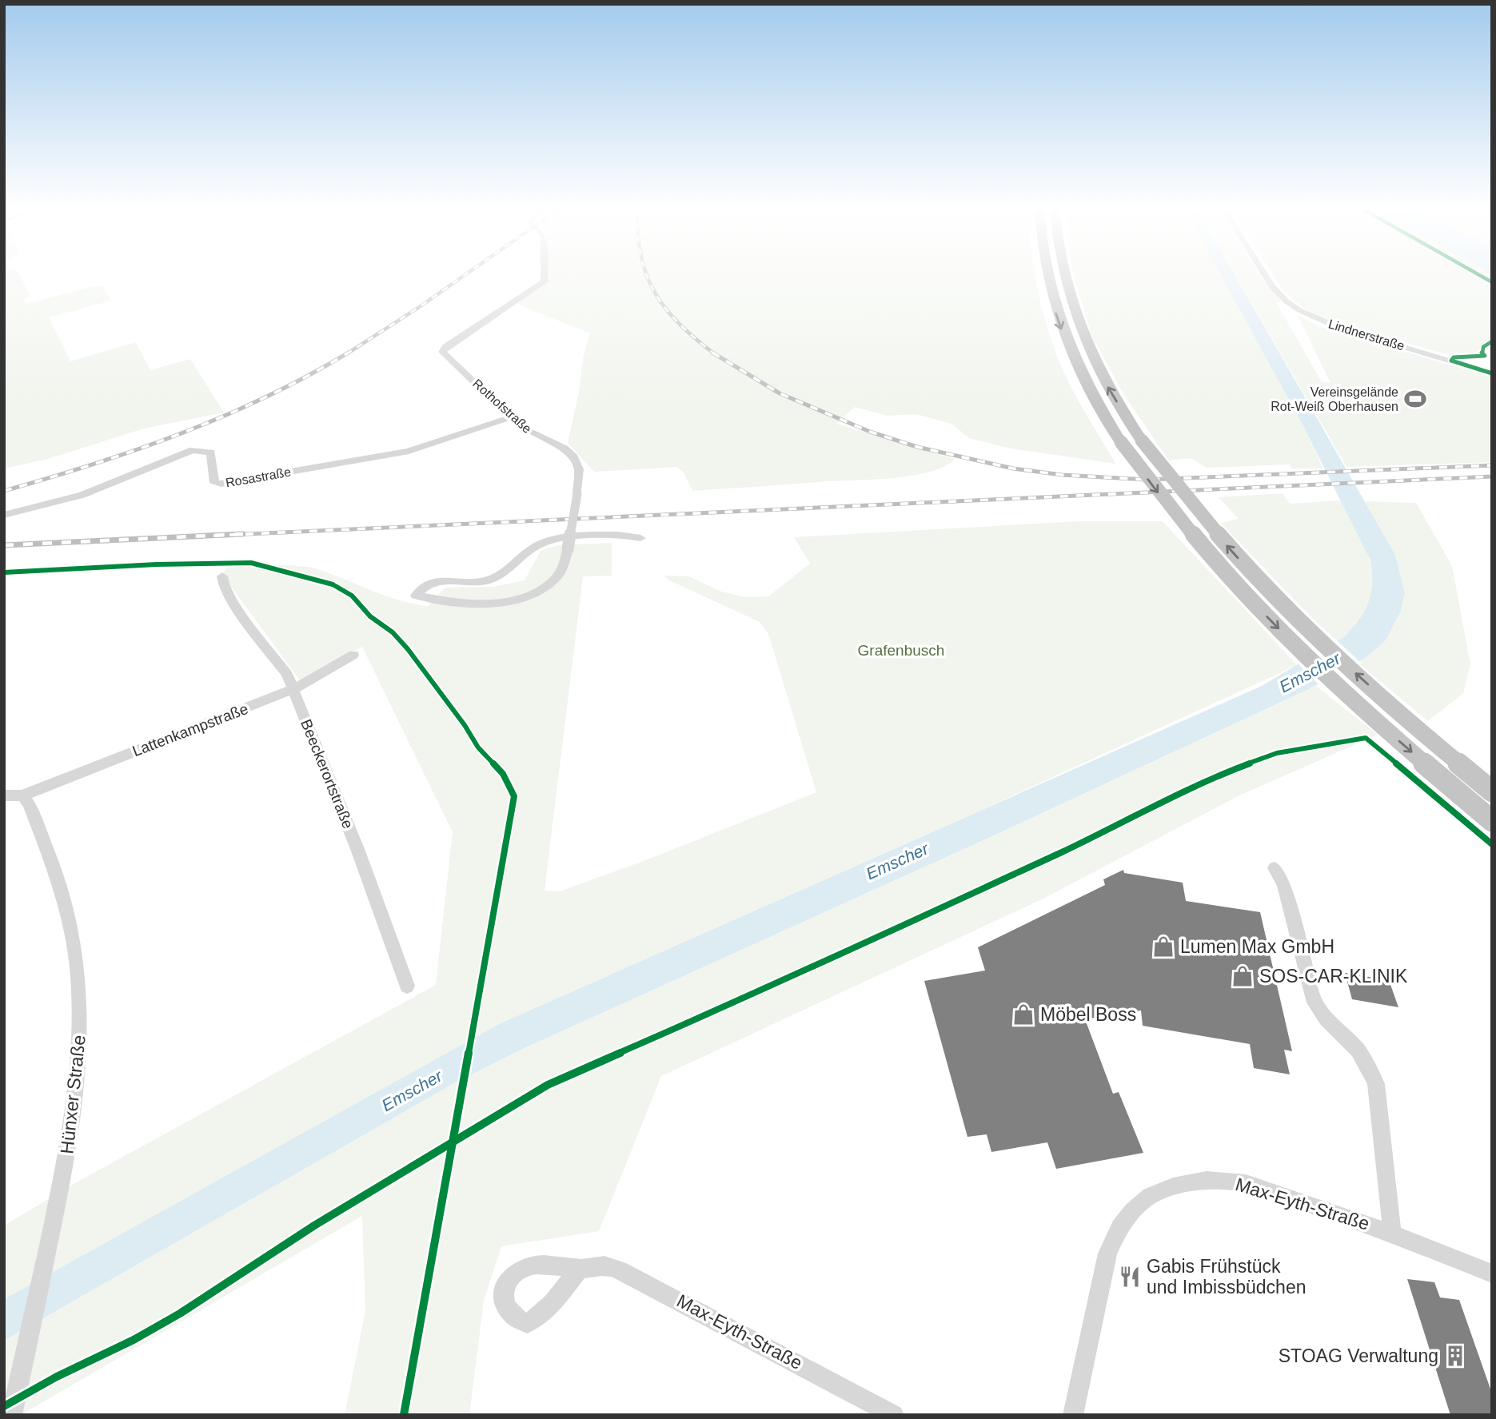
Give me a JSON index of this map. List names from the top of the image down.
{
  "streets": {
    "street": [
      "Lindnerstraße",
      "Rothofstraße",
      "Rosastraße",
      "Lattenkampstraße",
      "Beeckerortstraße",
      "Hünxer Straße",
      "Max-Eyth-Straße"
    ]
  },
  "crossings": [
    ["Rothofstraße", "Rosastraße"],
    ["Lattenkampstraße", "Beeckerortstraße"],
    ["Lattenkampstraße", "Hünxer Straße"]
  ],
  "water": ["Emscher"],
  "parks": ["Grafenbusch"],
  "places": {
    "sports": ["Vereinsgelände Rot-Weiß Oberhausen"],
    "shop": ["Lumen Max GmbH", "SOS-CAR-KLINIK", "Möbel Boss"],
    "restaurant": ["Gabis Frühstück und Imbissbüdchen"],
    "building": ["STOAG Verwaltung"]
  }
}
